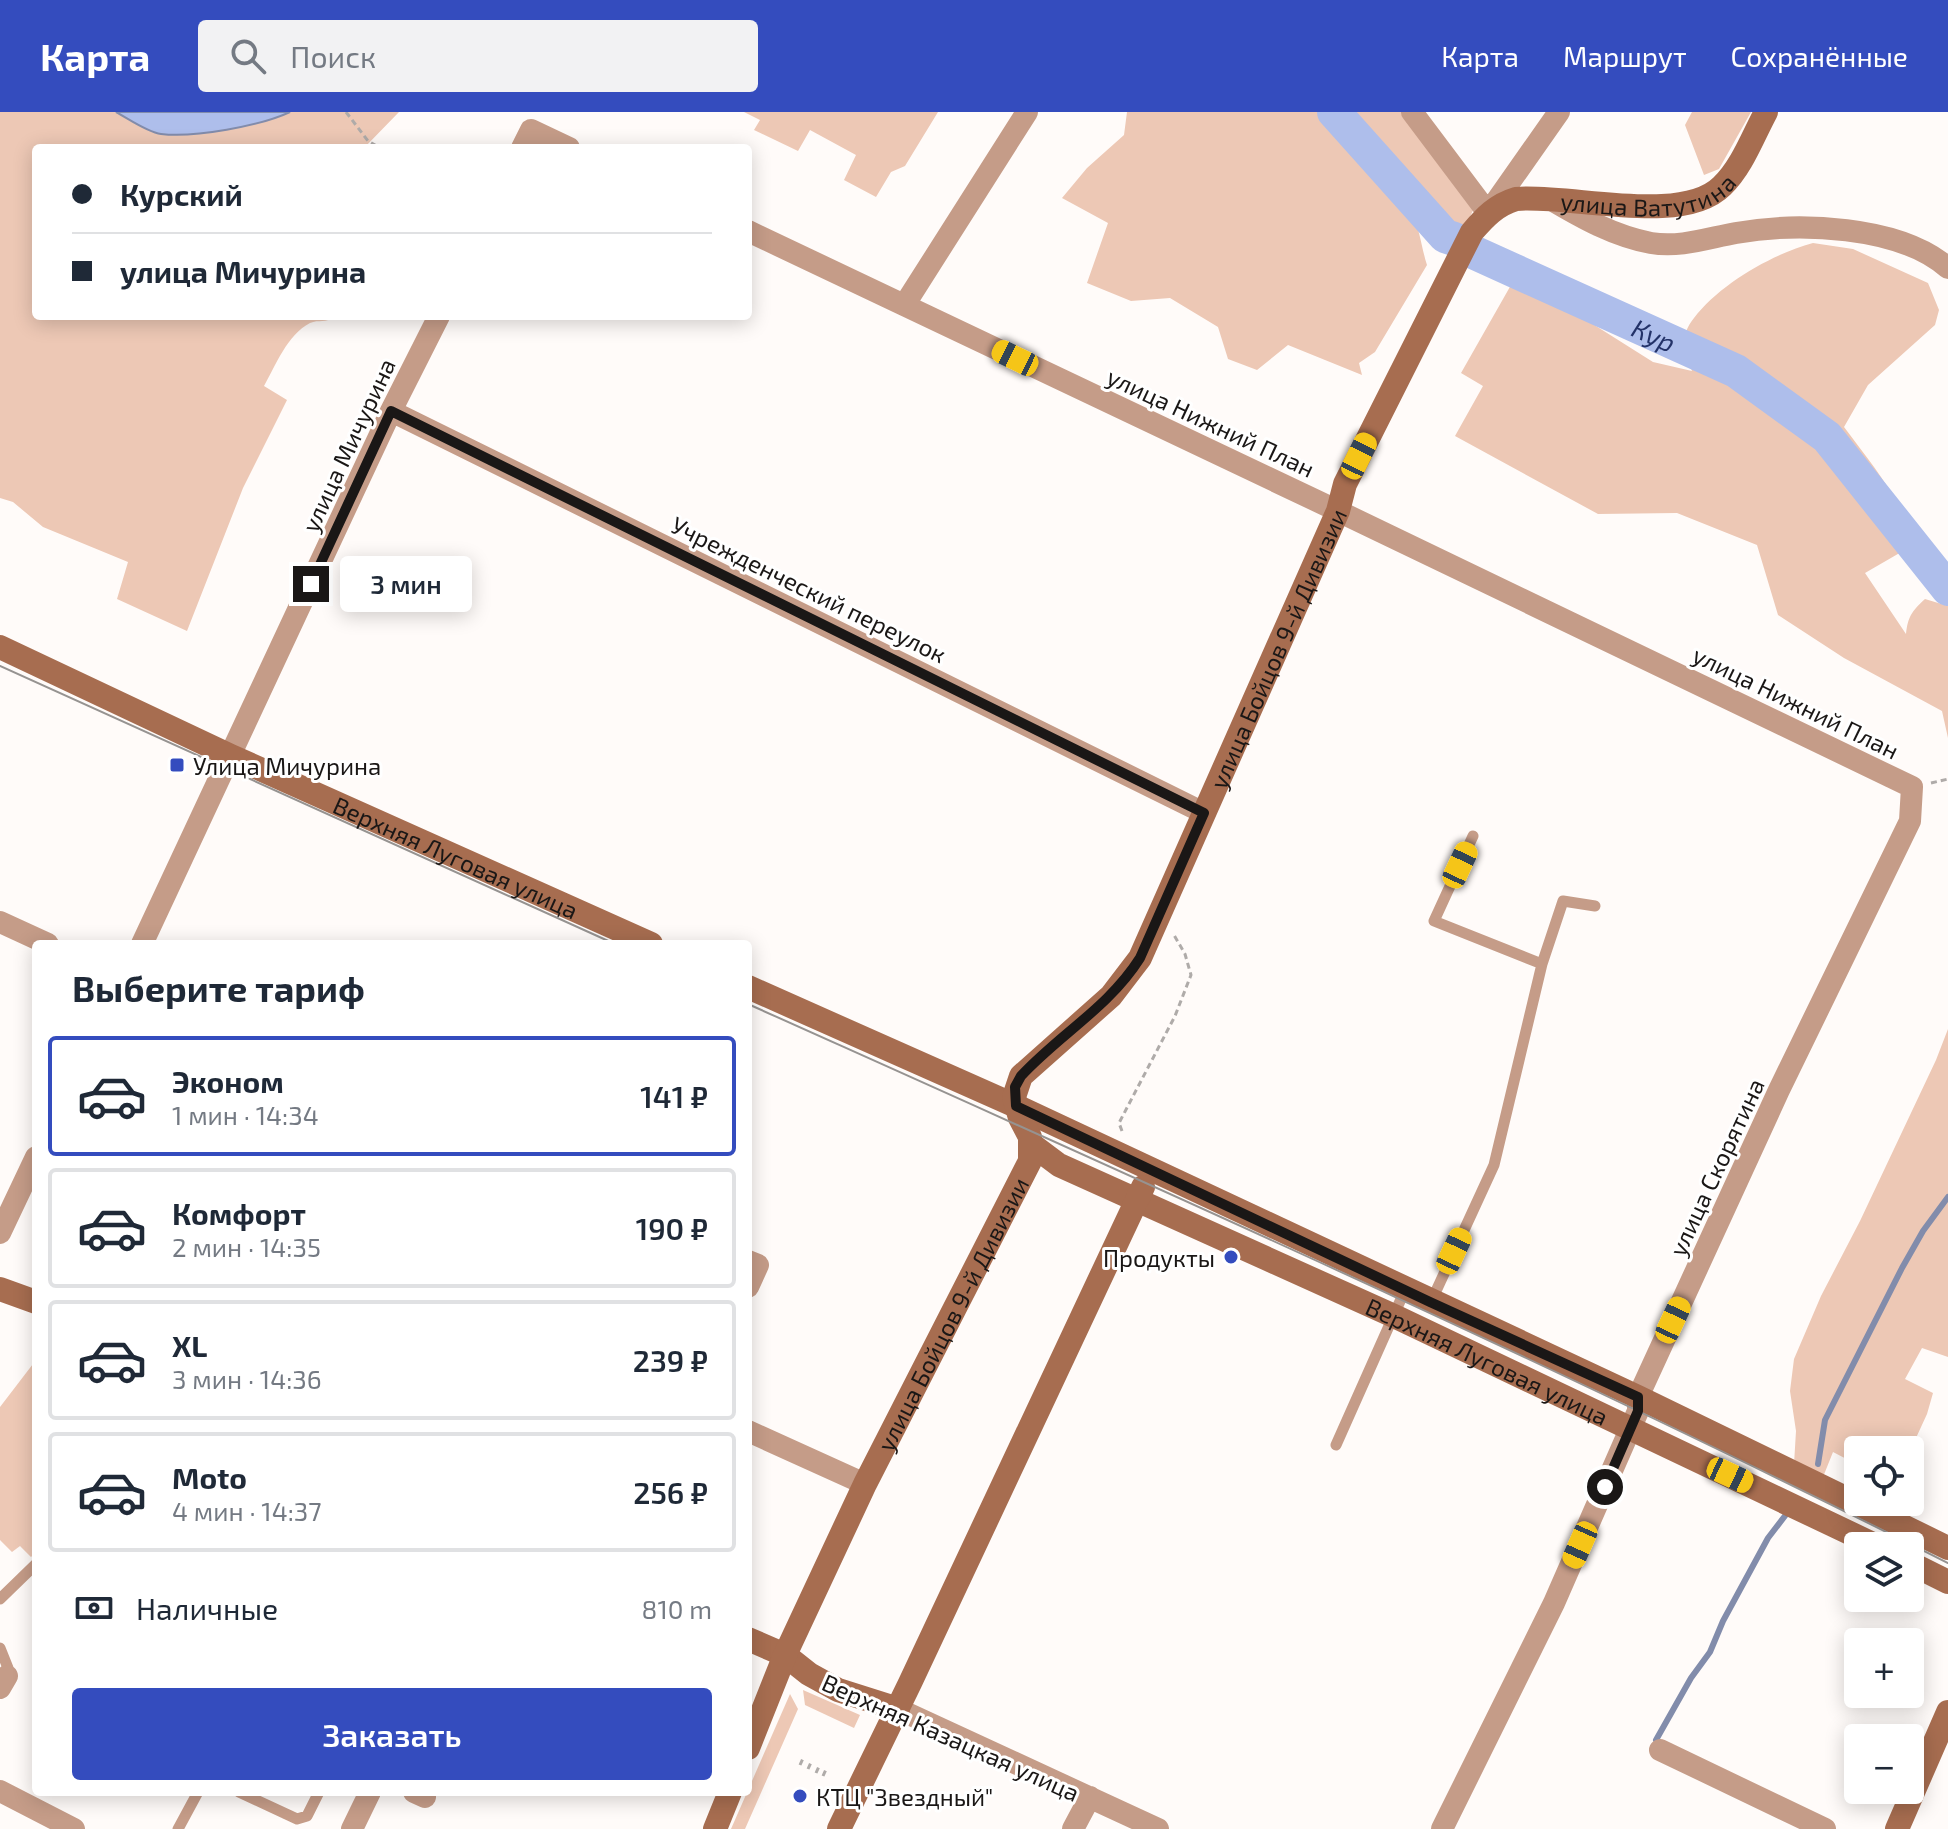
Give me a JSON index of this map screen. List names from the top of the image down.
{
  "streets": {
    "street": [
      "улица Ватутина",
      "улица Нижний План",
      "улица Мичурина",
      "Учрежденческий переулок",
      "улица Бойцов 9-й Дивизии",
      "Верхняя Луговая улица",
      "улица Скорятина",
      "Верхняя Казацкая улица"
    ]
  },
  "crossings": [
    ["улица Ватутина", "улица Бойцов 9-й Дивизии"],
    ["улица Нижний План", "улица Бойцов 9-й Дивизии"],
    ["улица Нижний План", "улица Скорятина"],
    ["улица Мичурина", "Учрежденческий переулок"],
    ["улица Мичурина", "Верхняя Луговая улица"],
    ["Учрежденческий переулок", "улица Бойцов 9-й Дивизии"],
    ["улица Бойцов 9-й Дивизии", "Верхняя Луговая улица"],
    ["улица Бойцов 9-й Дивизии", "Верхняя Казацкая улица"],
    ["Верхняя Луговая улица", "улица Скорятина"]
  ],
  "water": ["Кур"],
  "places": {
    "transit": ["Улица Мичурина"],
    "other": ["Продукты", "КТЦ \"Звездный\""]
  },
  "page": {
    "header": "Карта",
    "search": "Поиск",
    "nav": ["Карта", "Маршрут", "Сохранённые"],
    "banner": ["Курский", "улица Мичурина"],
    "bubble": "3 мин",
    "heading": "Выберите тариф",
    "list": [
      {
        "name": "Эконом",
        "note": "1 мин · 14:34",
        "value": "141 ₽"
      },
      {
        "name": "Комфорт",
        "note": "2 мин · 14:35",
        "value": "190 ₽"
      },
      {
        "name": "XL",
        "note": "3 мин · 14:36",
        "value": "239 ₽"
      },
      {
        "name": "Moto",
        "note": "4 мин · 14:37",
        "value": "256 ₽"
      }
    ],
    "map_buttons": ["+", "−"],
    "pay": ["Наличные", "810 m"],
    "buttons": "Заказать"
  }
}
